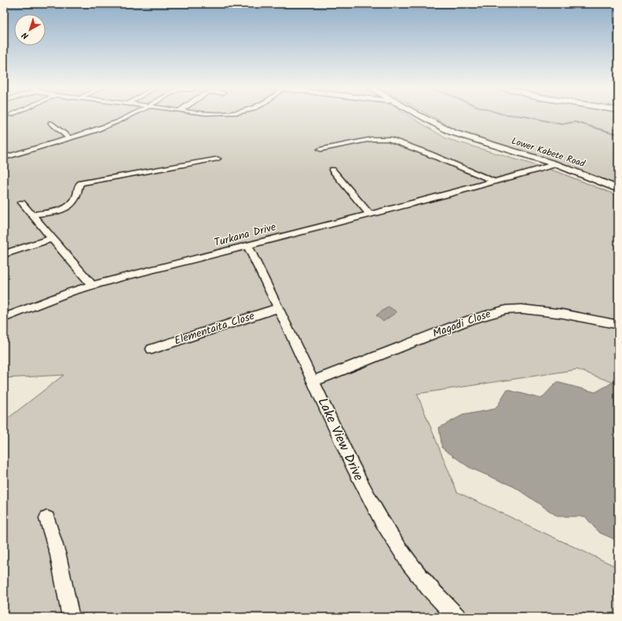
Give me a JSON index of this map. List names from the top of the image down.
{
  "streets": {
    "main road": ["Lower Kabete Road"],
    "street": [
      "Turkana Drive",
      "Magadi Close",
      "Elementaita Close",
      "Lake View Drive"
    ]
  },
  "crossings": [
    ["Lower Kabete Road", "Turkana Drive"],
    ["Turkana Drive", "Lake View Drive"],
    ["Magadi Close", "Lake View Drive"],
    ["Elementaita Close", "Lake View Drive"]
  ],
  "north": "bottom left"
}
